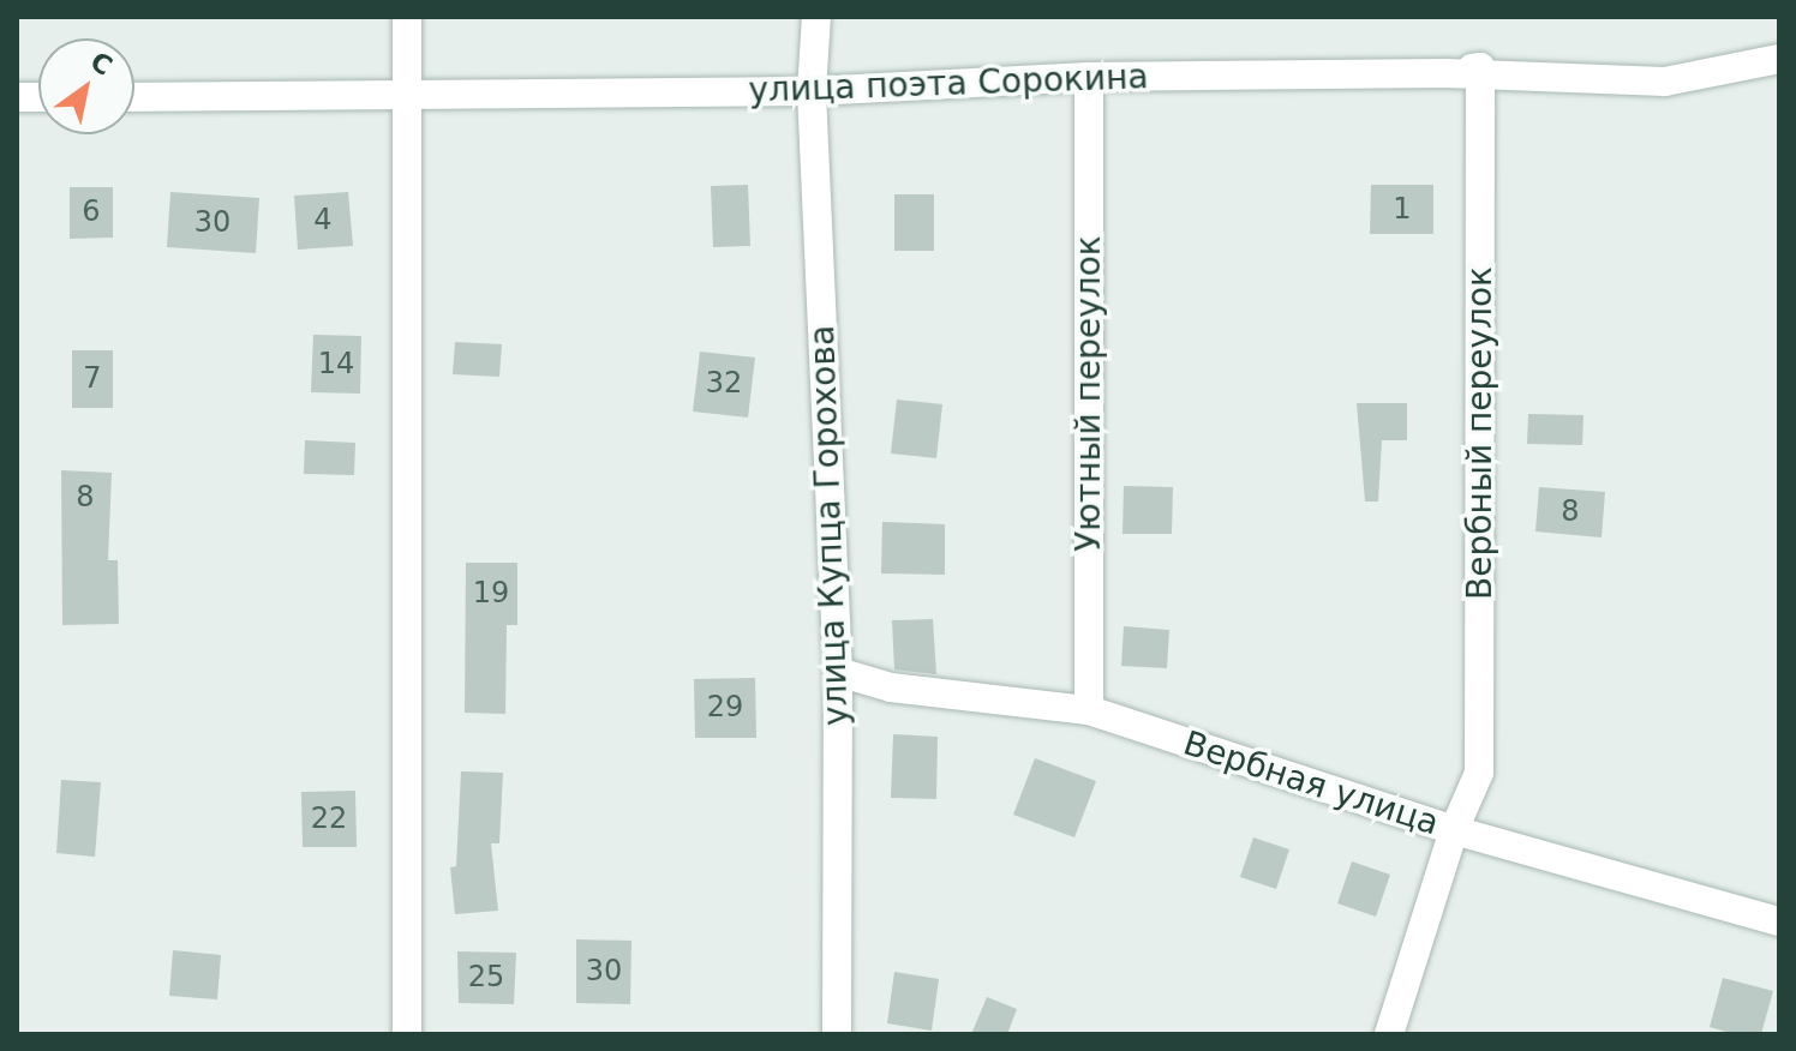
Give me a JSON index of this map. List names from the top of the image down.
{
  "streets": {
    "street": [
      "улица поэта Сорокина",
      "Уютный переулок",
      "Вербный переулок",
      "улица Купца Горохова",
      "Вербная улица"
    ]
  },
  "crossings": [
    ["улица поэта Сорокина", "Уютный переулок"],
    ["улица поэта Сорокина", "Вербный переулок"],
    ["улица поэта Сорокина", "улица Купца Горохова"],
    ["Уютный переулок", "Вербная улица"],
    ["Вербный переулок", "Вербная улица"],
    ["улица Купца Горохова", "Вербная улица"]
  ],
  "house_numbers": [
    "1",
    "6",
    "4",
    "30",
    "14",
    "7",
    "32",
    "8",
    "8",
    "19",
    "29",
    "22",
    "30",
    "25"
  ],
  "north": "top right"
}
